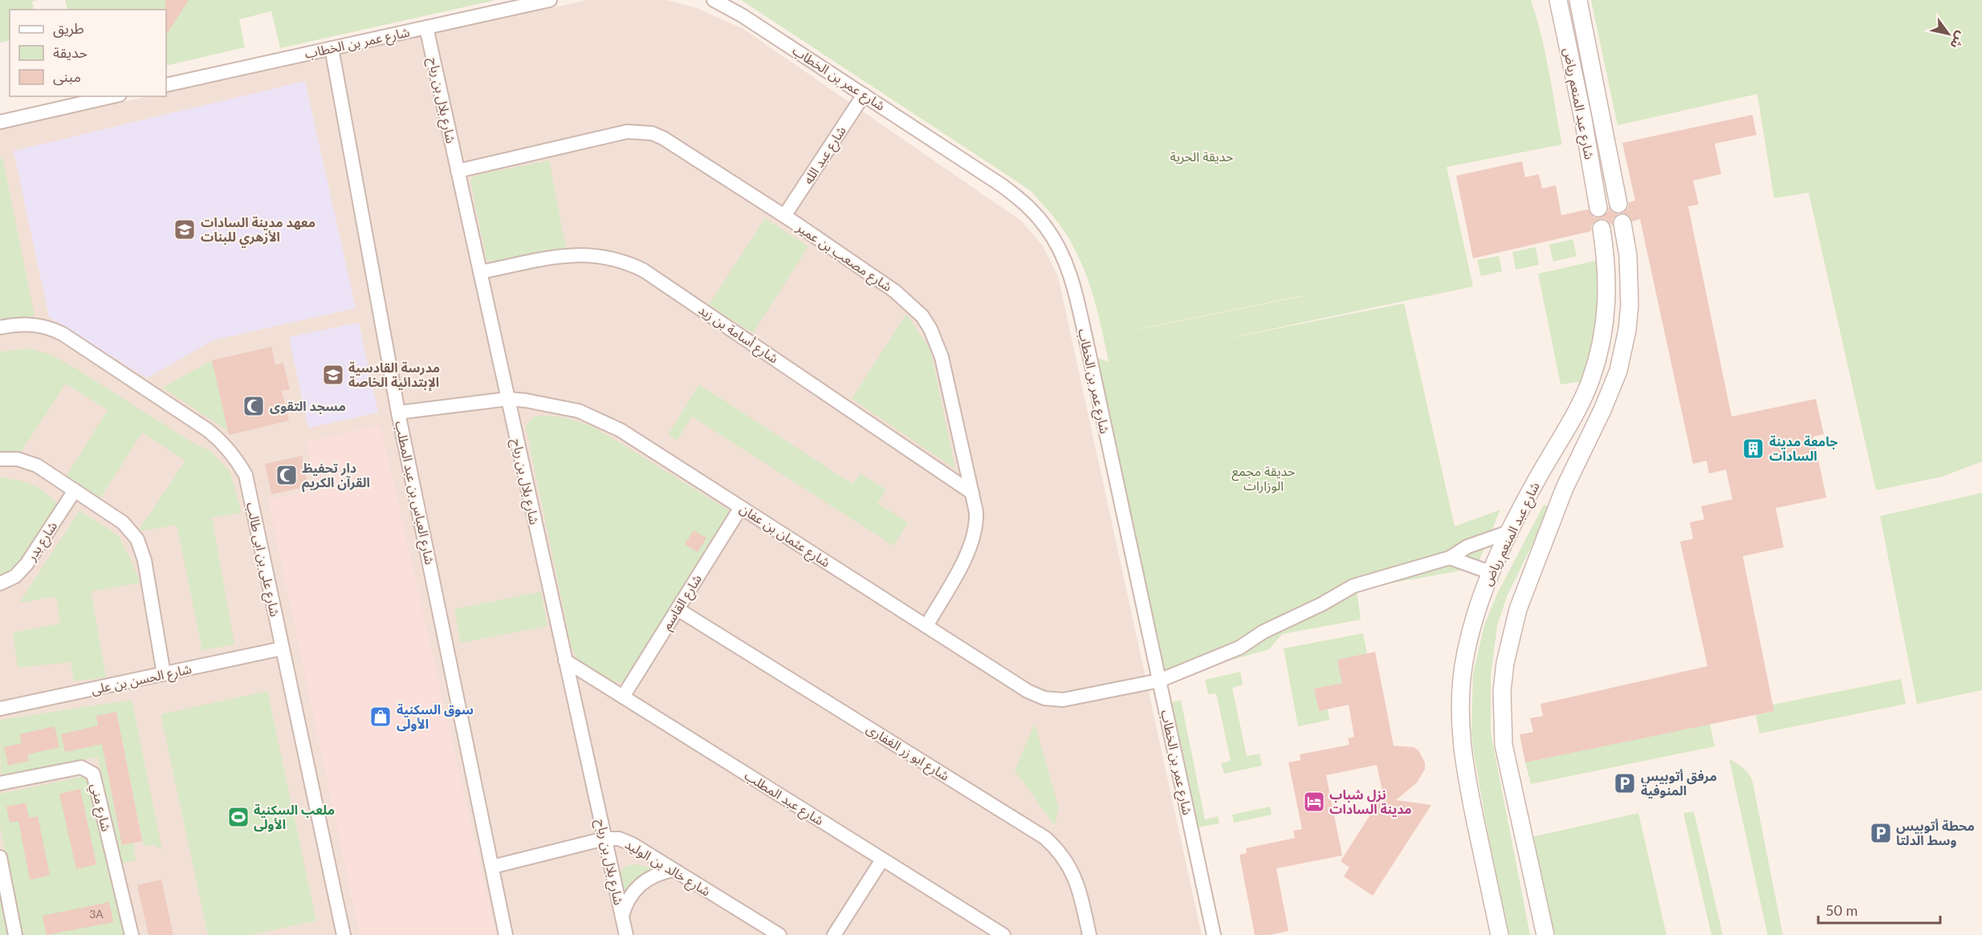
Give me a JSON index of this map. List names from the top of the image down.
{
  "streets": {
    "street": [
      "شارع عمر بن الخطاب",
      "شارع بلال بن رباح",
      "شارع عبد المنعم رياض",
      "شارع عبد الله",
      "شارع مصعب بن عمير",
      "شارع أسامة بن زيد",
      "شارع العباس بن عبد المطلب",
      "شارع عثمان بن عفان",
      "شارع بدر",
      "شارع على بن ابى طالب",
      "شارع القاسم",
      "شارع الحسن بن على",
      "شارع ابو زر الغفارى",
      "شارع عبد المطلب",
      "شارع مني",
      "شارع خالد بن الوليد"
    ]
  },
  "crossings": [
    ["شارع عمر بن الخطاب", "شارع بلال بن رباح"],
    ["شارع عمر بن الخطاب", "شارع عبد الله"],
    ["شارع عمر بن الخطاب", "شارع العباس بن عبد المطلب"],
    ["شارع عمر بن الخطاب", "شارع عثمان بن عفان"],
    ["شارع بلال بن رباح", "شارع مصعب بن عمير"],
    ["شارع بلال بن رباح", "شارع أسامة بن زيد"],
    ["شارع بلال بن رباح", "شارع عثمان بن عفان"],
    ["شارع بلال بن رباح", "شارع عبد المطلب"],
    ["شارع بلال بن رباح", "شارع خالد بن الوليد"],
    ["شارع عبد المنعم رياض", "شارع عثمان بن عفان"],
    ["شارع عبد الله", "شارع مصعب بن عمير"],
    ["شارع مصعب بن عمير", "شارع أسامة بن زيد"],
    ["شارع مصعب بن عمير", "شارع عثمان بن عفان"],
    ["شارع العباس بن عبد المطلب", "شارع عثمان بن عفان"],
    ["شارع العباس بن عبد المطلب", "شارع خالد بن الوليد"],
    ["شارع عثمان بن عفان", "شارع القاسم"],
    ["شارع على بن ابى طالب", "شارع الحسن بن على"],
    ["شارع القاسم", "شارع ابو زر الغفارى"],
    ["شارع القاسم", "شارع عبد المطلب"]
  ],
  "parks": ["حديقة الحرية", "حديقة مجمع الوزارات"],
  "places": {
    "school or university": ["معهد مدينة السادات الأزهري للبنات", "مدرسة القادسية الإبتدائية الخاصة"],
    "mosque": ["مسجد التقوى", "دار تحفيظ القرآن الكريم"],
    "building": ["جامعة مدينة السادات"],
    "shop": ["سوق السكنية الأولى"],
    "parking": ["مرفق أتوبيس المنوفية", "محطة أتوبيس وسط الدلتا"],
    "hotel": ["نزل شباب مدينة السادات"],
    "sports": ["ملعب السكنية الأولى"]
  },
  "house_numbers": ["3A"],
  "legend": ["طريق", "حديقة", "مبنى"],
  "scale_bar": "50 m",
  "north": "bottom right"
}
